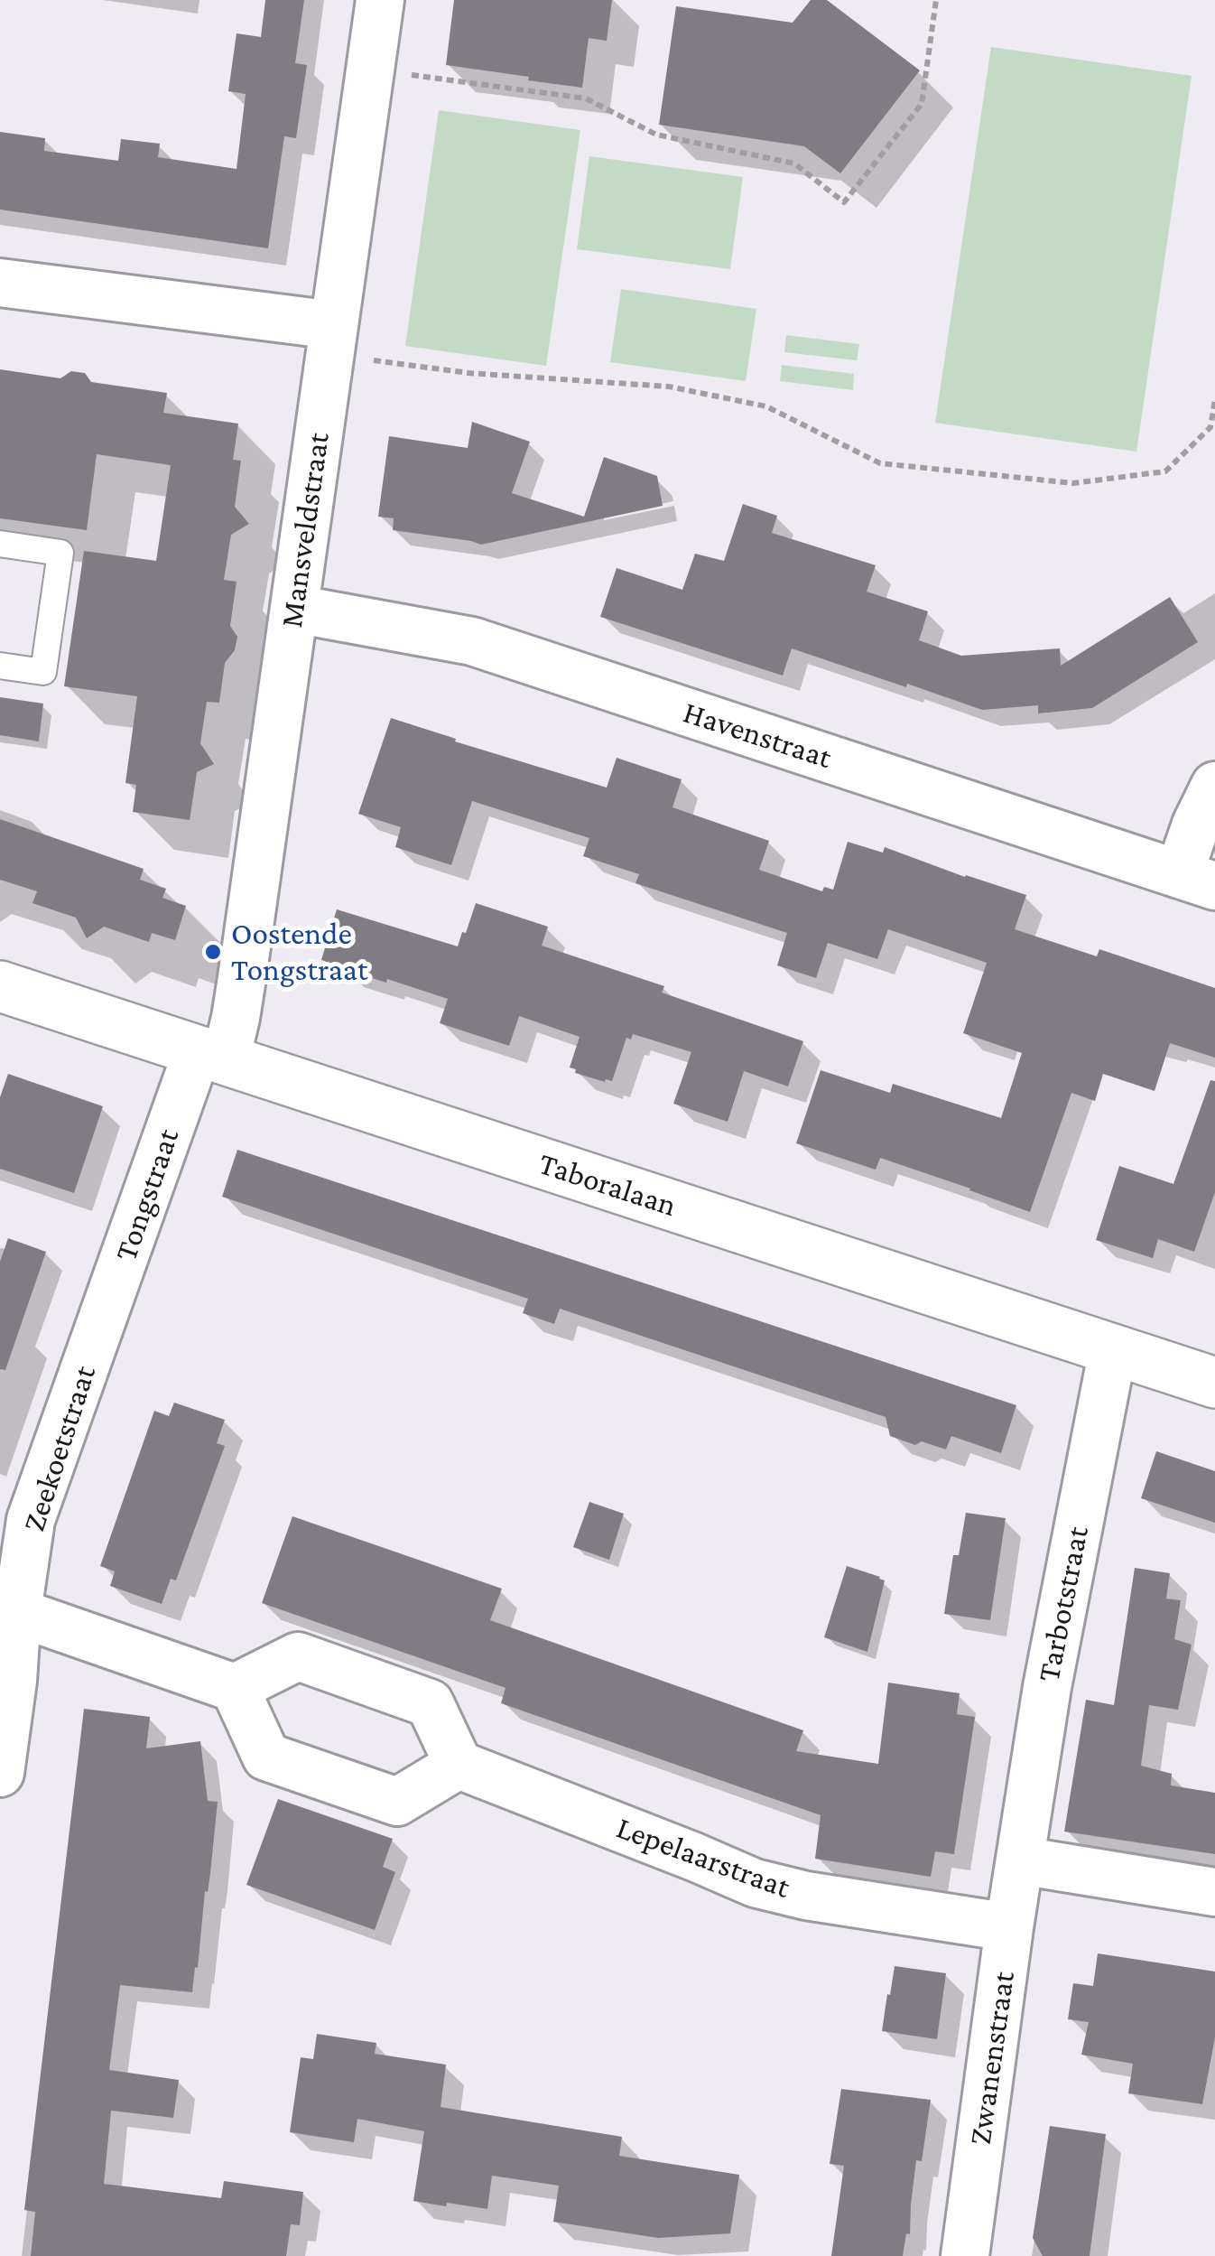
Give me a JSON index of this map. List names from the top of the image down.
{
  "streets": {
    "street": [
      "Mansveldstraat",
      "Havenstraat",
      "Taboralaan",
      "Tongstraat",
      "Zeekoetstraat",
      "Tarbotstraat",
      "Lepelaarstraat",
      "Zwanenstraat"
    ]
  },
  "crossings": [
    ["Mansveldstraat", "Havenstraat"],
    ["Mansveldstraat", "Taboralaan"],
    ["Mansveldstraat", "Tongstraat"],
    ["Taboralaan", "Tongstraat"],
    ["Taboralaan", "Tarbotstraat"],
    ["Tongstraat", "Zeekoetstraat"],
    ["Tarbotstraat", "Zwanenstraat"],
    ["Lepelaarstraat", "Zwanenstraat"]
  ],
  "places": ["Oostende Tongstraat"]
}
